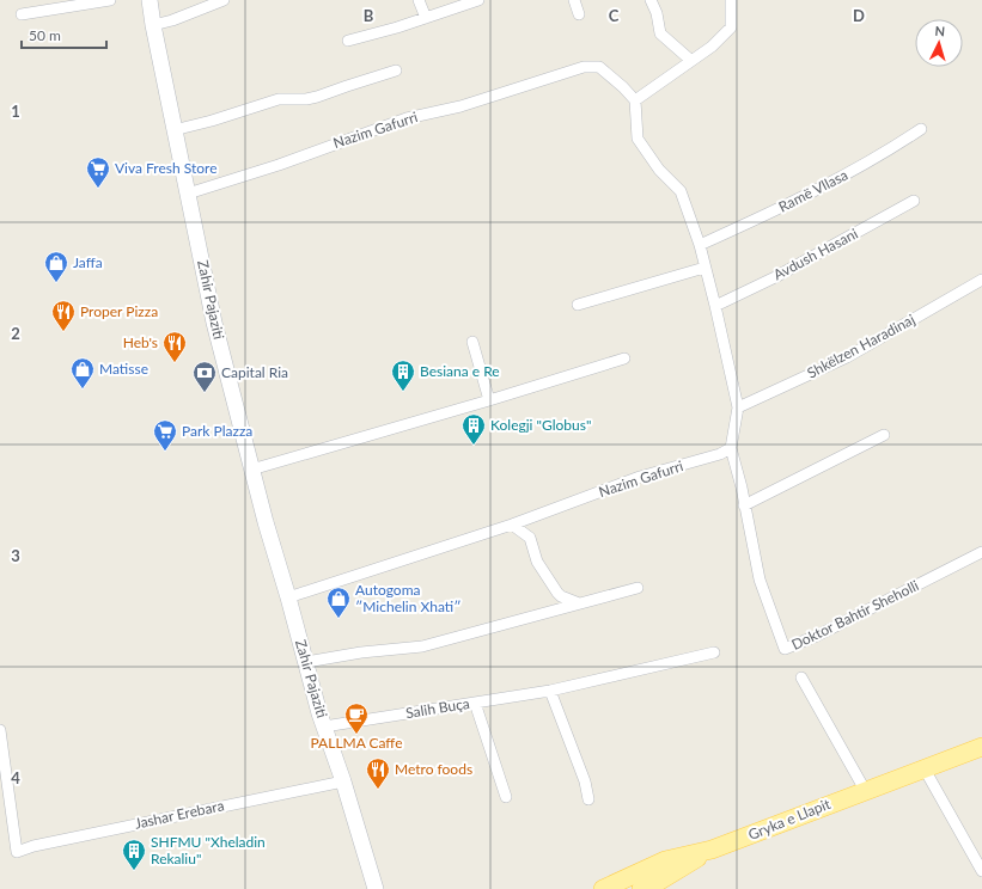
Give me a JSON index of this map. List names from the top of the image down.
{
  "streets": {
    "main road": ["Zahir Pajaziti", "Gryka e Llapit"],
    "street": [
      "Nazim Gafurri",
      "Ramë Vllasa",
      "Avdush Hasani",
      "Shkëlzen Haradinaj",
      "Doktor Bahtir Sheholli",
      "Salih Buça",
      "Jashar Erebara"
    ]
  },
  "crossings": [
    ["Nazim Gafurri", "Zahir Pajaziti"],
    ["Nazim Gafurri", "Doktor Bahtir Sheholli"],
    ["Zahir Pajaziti", "Salih Buça"],
    ["Zahir Pajaziti", "Jashar Erebara"]
  ],
  "places": {
    "supermarket": ["Viva Fresh Store", "Park Plazza"],
    "shop": ["Jaffa", "Matisse", "Autogoma ʺMichelin Xhatiʺ"],
    "restaurant": ["Proper Pizza", "Heb's", "Metro foods"],
    "building": ["Besiana e Re", "Kolegji \"Globus\"", "SHFMU \"Xheladin Rekaliu\""],
    "bank": ["Capital Ria"],
    "cafe": ["PALLMA Caffe"]
  },
  "scale_bar": "50 m",
  "north": "top",
  "grid": {
    "columns": ["B", "C", "D"],
    "rows": [
      "1",
      "2",
      "3",
      "4"
    ]
  }
}
